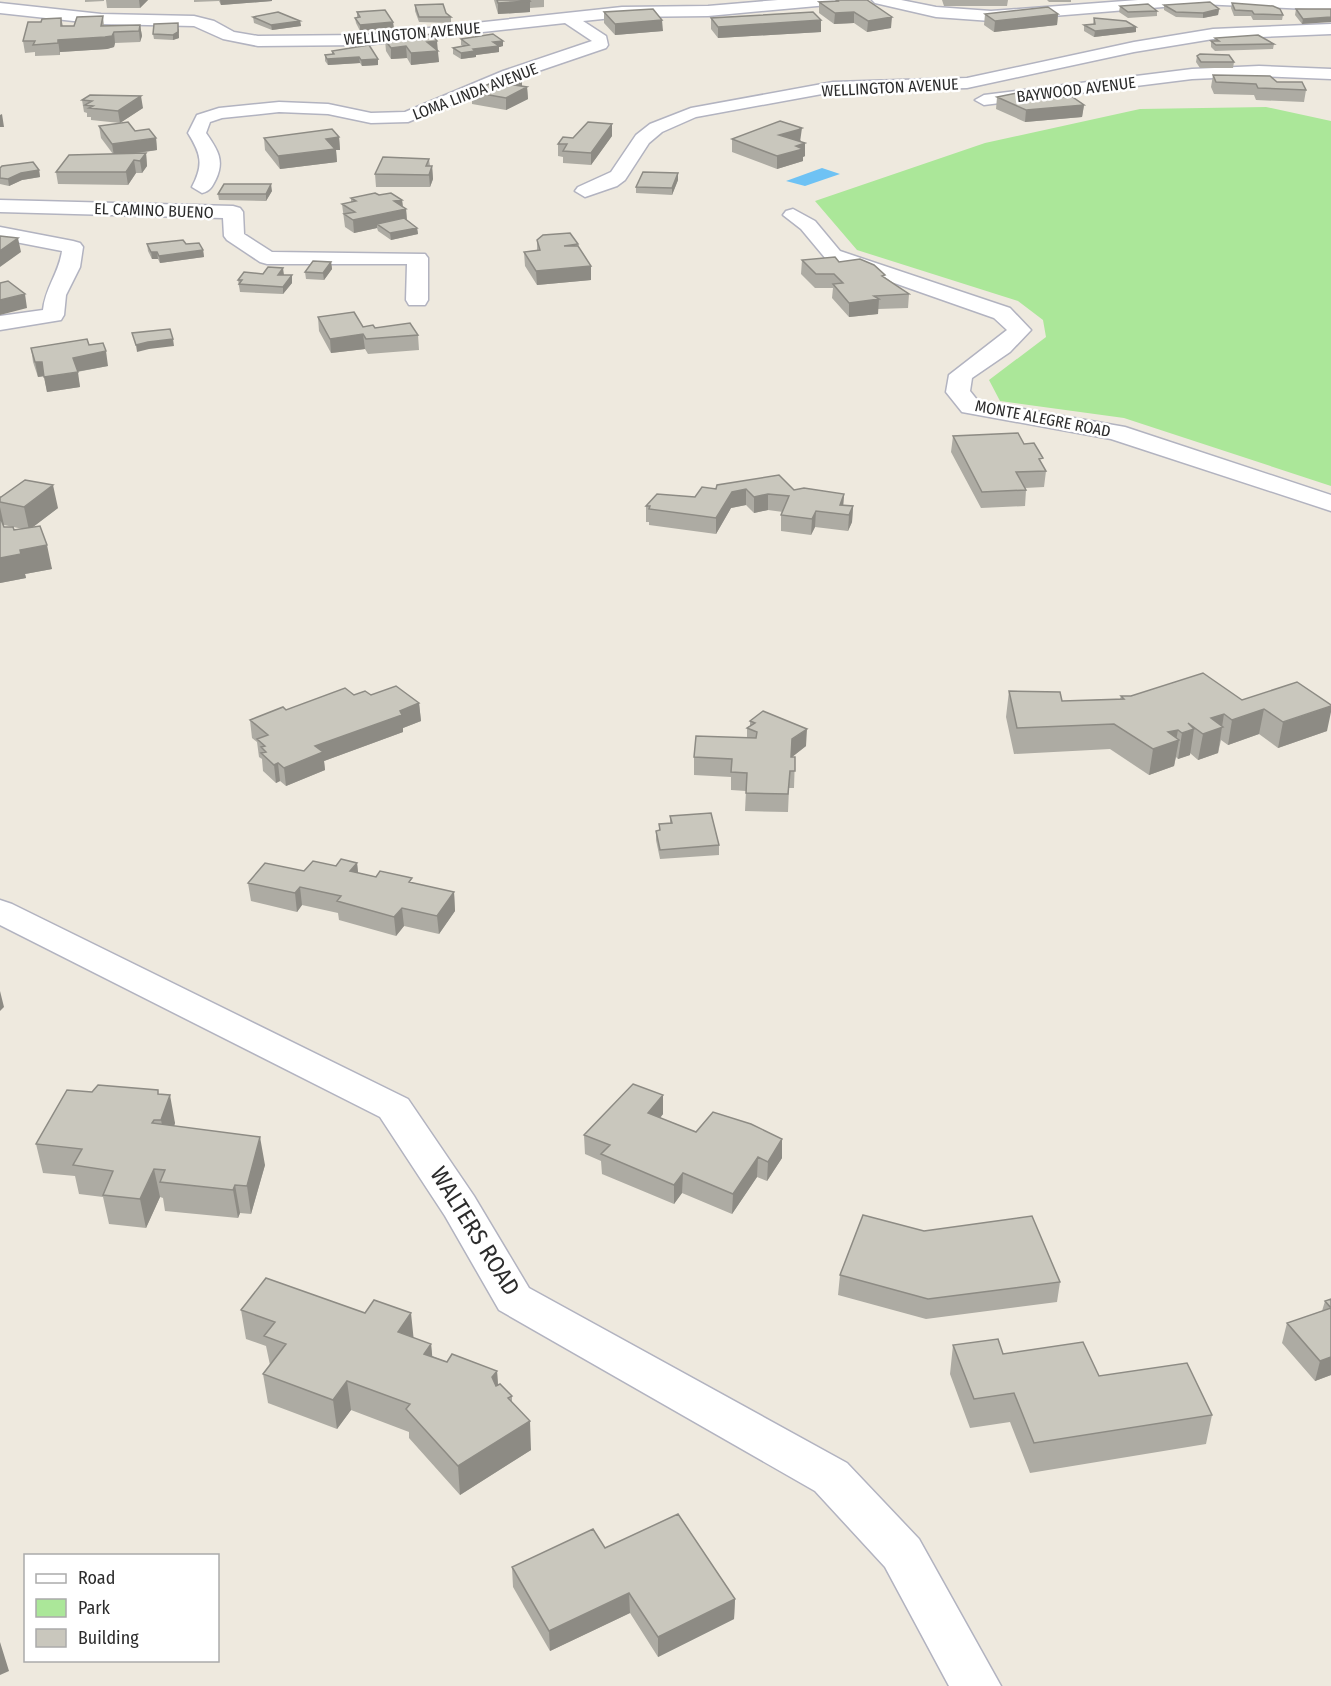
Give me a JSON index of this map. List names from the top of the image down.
{
  "streets": {
    "street": [
      "WELLINGTON AVENUE",
      "BAYWOOD AVENUE",
      "LOMA LINDA AVENUE",
      "EL CAMINO BUENO",
      "MONTE ALEGRE ROAD",
      "WALTERS ROAD"
    ]
  },
  "crossings": [
    ["WELLINGTON AVENUE", "BAYWOOD AVENUE"],
    ["WELLINGTON AVENUE", "LOMA LINDA AVENUE"]
  ],
  "legend": ["Road", "Park", "Building"]
}
